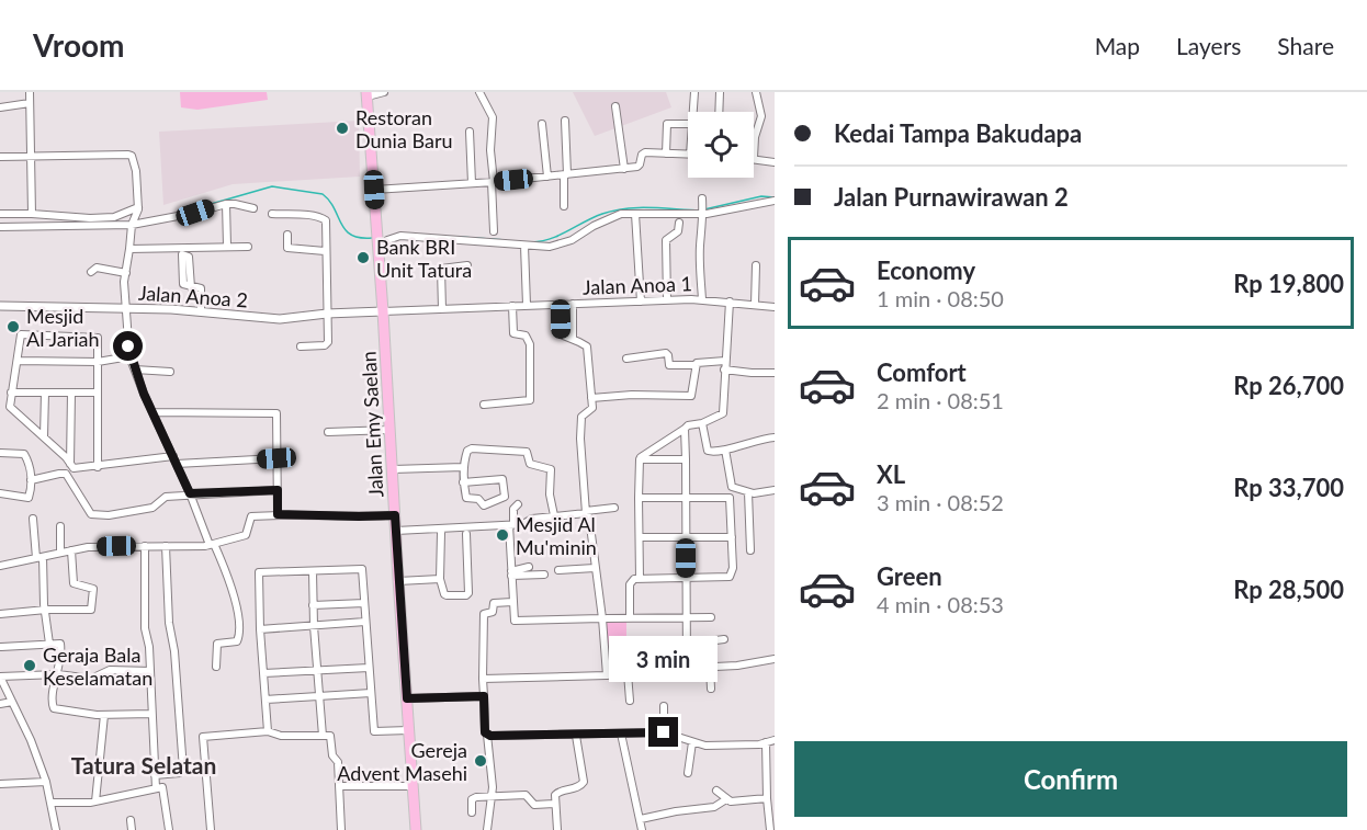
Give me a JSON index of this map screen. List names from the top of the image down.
{
  "streets": {
    "highway": ["Jalan Emy Saelan"],
    "street": ["Jalan Anoa 1", "Jalan Anoa 2"]
  },
  "crossings": [
    ["Jalan Anoa 1", "Jalan Anoa 2"],
    ["Jalan Anoa 1", "Jalan Emy Saelan"],
    ["Jalan Anoa 2", "Jalan Emy Saelan"]
  ],
  "districts": ["Tatura Selatan"],
  "places": [
    "Restoran Dunia Baru",
    "Bank BRI Unit Tatura",
    "Mesjid Al Jariah",
    "Mesjid Al Mu'minin",
    "Geraja Bala Keselamatan",
    "Gereja Advent Masehi"
  ],
  "page": {
    "header": "Vroom",
    "nav": ["Map", "Layers", "Share"],
    "banner": ["Kedai Tampa Bakudapa", "Jalan Purnawirawan 2"],
    "list": [
      {
        "name": "Economy",
        "note": "1 min · 08:50",
        "value": "Rp 19,800"
      },
      {
        "name": "Comfort",
        "note": "2 min · 08:51",
        "value": "Rp 26,700"
      },
      {
        "name": "XL",
        "note": "3 min · 08:52",
        "value": "Rp 33,700"
      },
      {
        "name": "Green",
        "note": "4 min · 08:53",
        "value": "Rp 28,500"
      }
    ],
    "bubble": "3 min",
    "buttons": "Confirm"
  }
}
